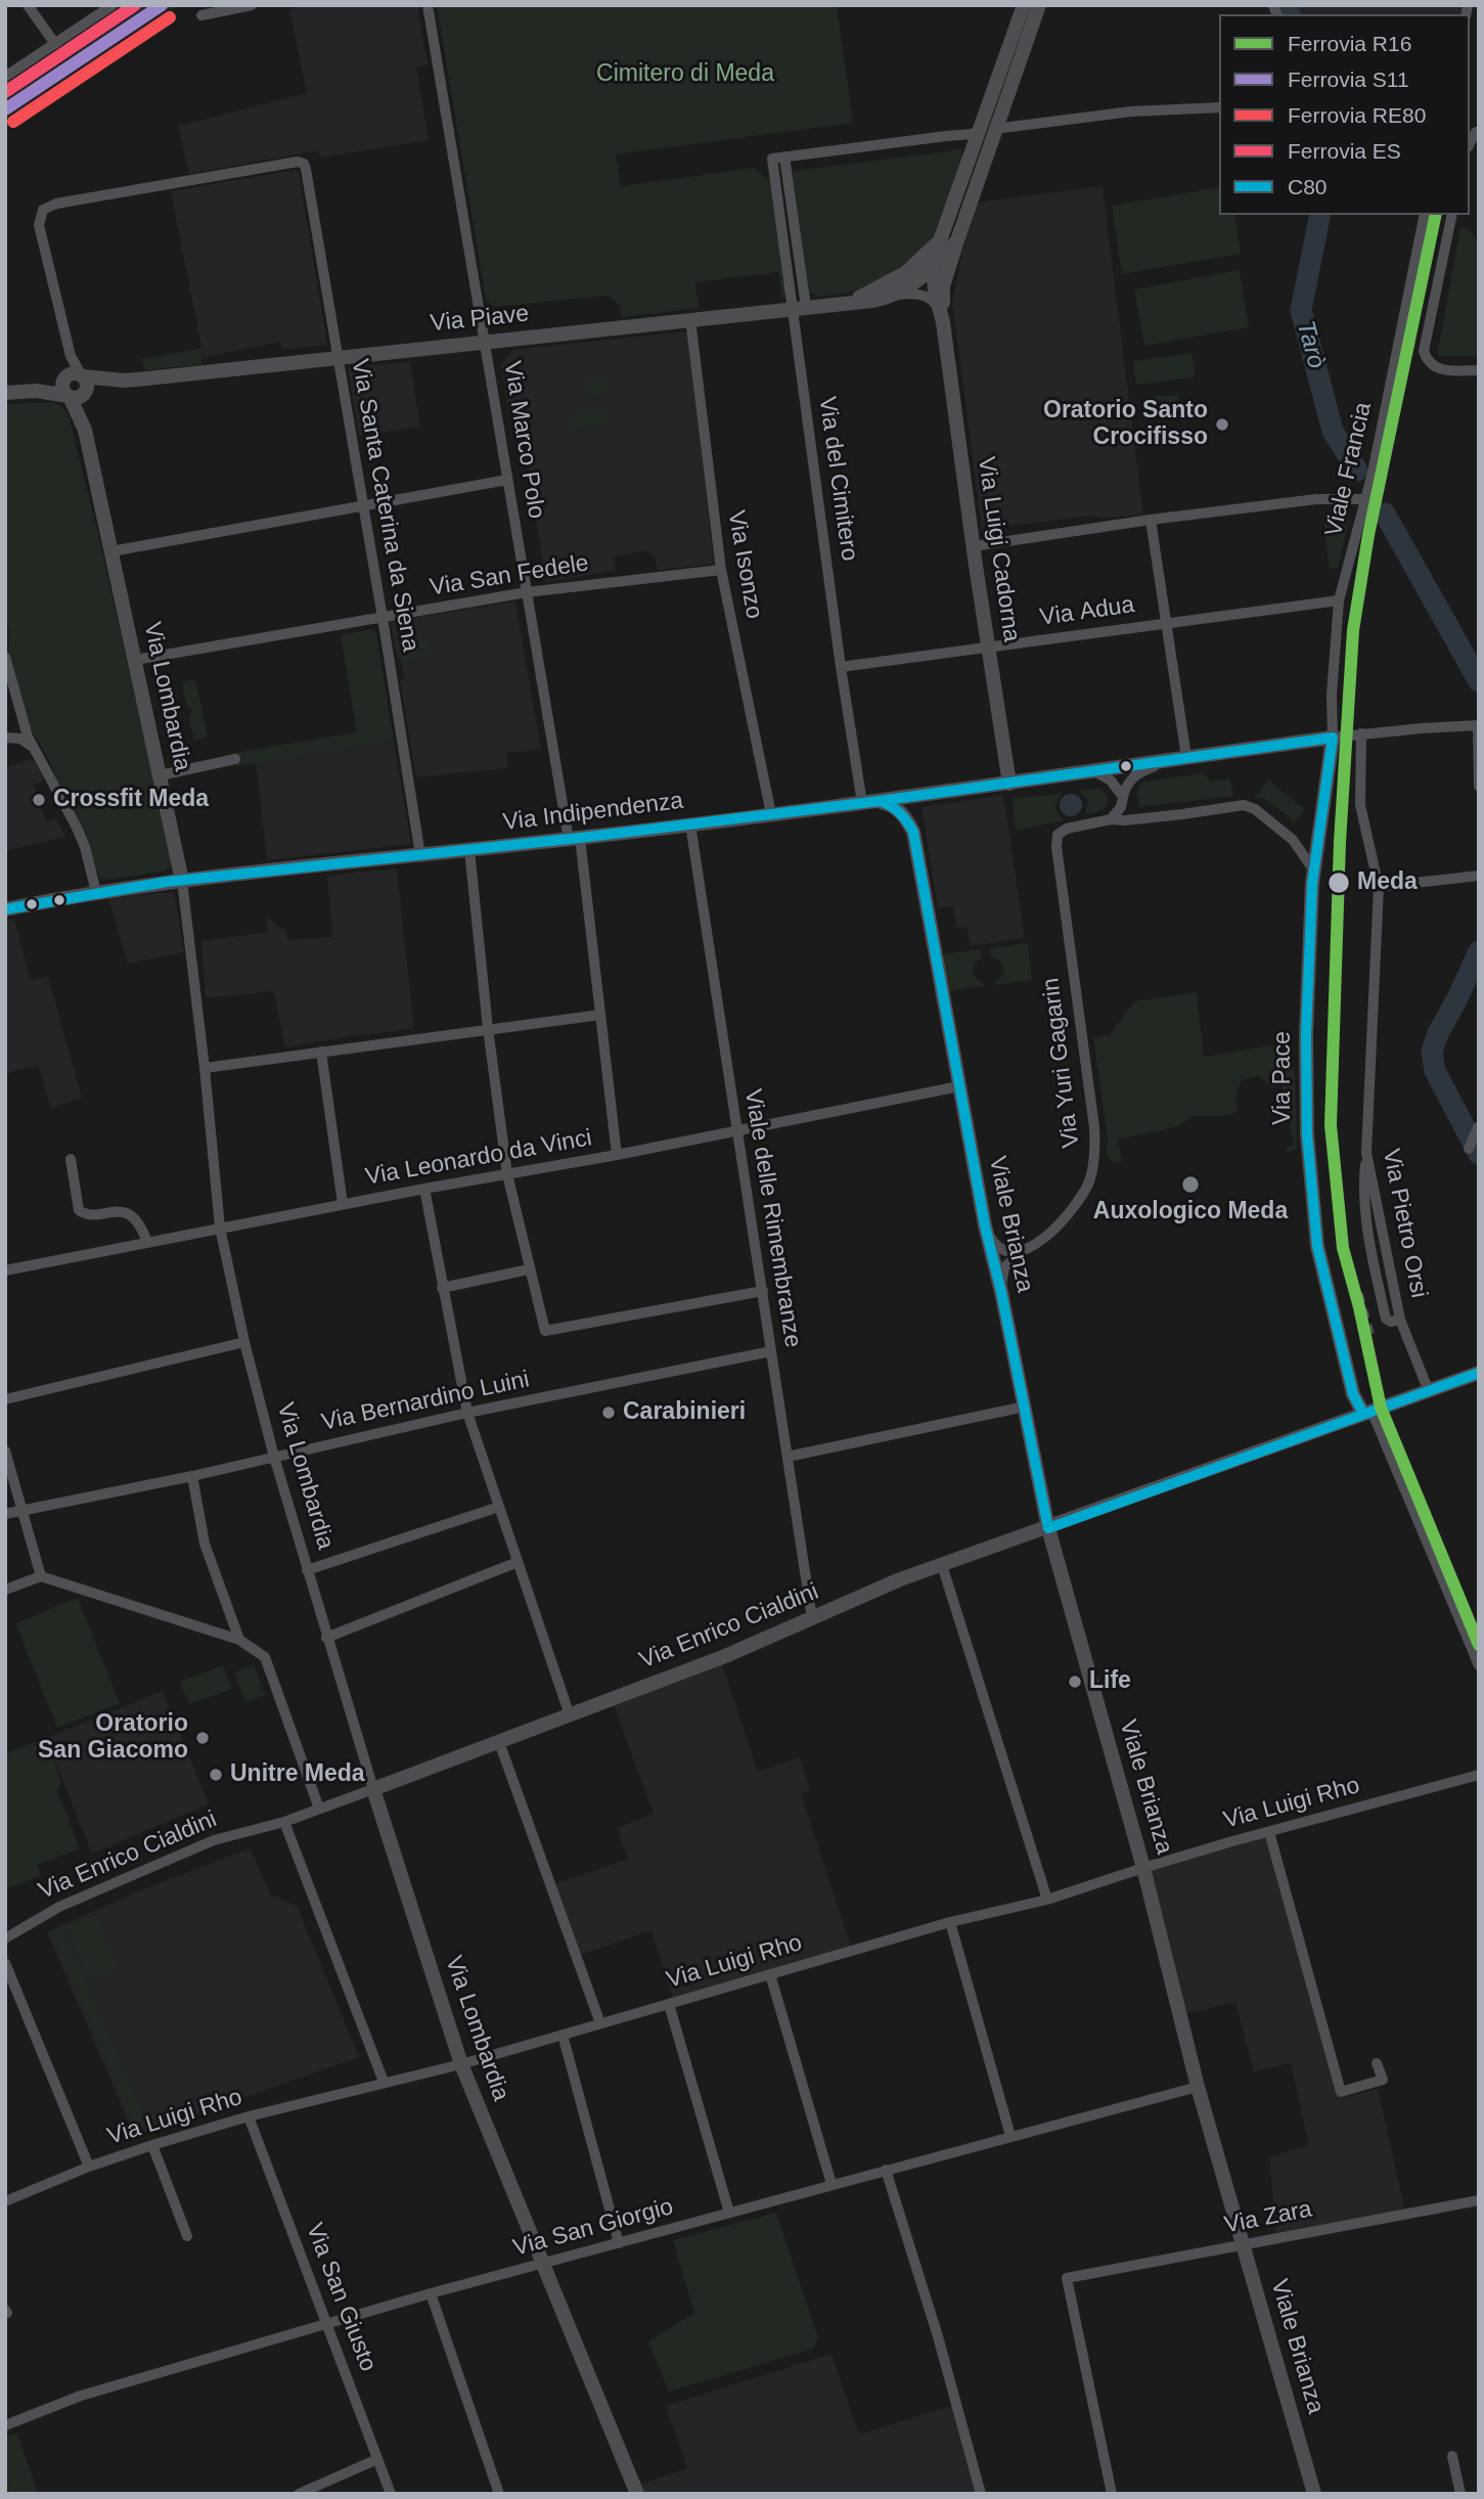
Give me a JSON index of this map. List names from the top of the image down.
{
  "streets": {
    "street": [
      "Via Piave",
      "Via Marco Polo",
      "Viale Francia",
      "Via del Cimitero",
      "Via Santa Caterina da Siena",
      "Via Luigi Cadorna",
      "Via Isonzo",
      "Via San Fedele",
      "Via Adua",
      "Via Lombardia",
      "Via Indipendenza",
      "Via Yuri Gagarin",
      "Via Pace",
      "Via Leonardo da Vinci",
      "Viale delle Rimembranze",
      "Via Pietro Orsi",
      "Viale Brianza",
      "Via Bernardino Luini",
      "Via Enrico Cialdini",
      "Via Luigi Rho",
      "Via Zara",
      "Via San Giorgio",
      "Via San Giusto"
    ]
  },
  "crossings": [
    ["Via Piave", "Via Marco Polo"],
    ["Via Piave", "Via del Cimitero"],
    ["Via Piave", "Via Santa Caterina da Siena"],
    ["Via Piave", "Via Luigi Cadorna"],
    ["Via Piave", "Via Isonzo"],
    ["Via Piave", "Via Lombardia"],
    ["Via Marco Polo", "Via San Fedele"],
    ["Via Marco Polo", "Via Indipendenza"],
    ["Via Marco Polo", "Via Leonardo da Vinci"],
    ["Viale Francia", "Via Adua"],
    ["Viale Francia", "Via Indipendenza"],
    ["Viale Francia", "Via Pace"],
    ["Via del Cimitero", "Via Adua"],
    ["Via del Cimitero", "Via Indipendenza"],
    ["Via Santa Caterina da Siena", "Via San Fedele"],
    ["Via Santa Caterina da Siena", "Via Indipendenza"],
    ["Via Luigi Cadorna", "Via Adua"],
    ["Via Luigi Cadorna", "Via Indipendenza"],
    ["Via Isonzo", "Via San Fedele"],
    ["Via Isonzo", "Via Indipendenza"],
    ["Via San Fedele", "Via Lombardia"],
    ["Via Lombardia", "Via Indipendenza"],
    ["Via Lombardia", "Via Leonardo da Vinci"],
    ["Via Lombardia", "Via Bernardino Luini"],
    ["Via Lombardia", "Via Enrico Cialdini"],
    ["Via Lombardia", "Via Luigi Rho"],
    ["Via Lombardia", "Via San Giorgio"],
    ["Via Indipendenza", "Via Yuri Gagarin"],
    ["Via Indipendenza", "Via Pace"],
    ["Via Indipendenza", "Viale delle Rimembranze"],
    ["Via Indipendenza", "Via Pietro Orsi"],
    ["Via Indipendenza", "Viale Brianza"],
    ["Via Yuri Gagarin", "Viale Brianza"],
    ["Via Pace", "Via Enrico Cialdini"],
    ["Via Leonardo da Vinci", "Viale delle Rimembranze"],
    ["Via Leonardo da Vinci", "Viale Brianza"],
    ["Viale delle Rimembranze", "Via Bernardino Luini"],
    ["Viale delle Rimembranze", "Via Enrico Cialdini"],
    ["Via Pietro Orsi", "Via Enrico Cialdini"],
    ["Viale Brianza", "Via Enrico Cialdini"],
    ["Viale Brianza", "Via Luigi Rho"],
    ["Viale Brianza", "Via Zara"],
    ["Viale Brianza", "Via San Giorgio"],
    ["Via Luigi Rho", "Via San Giusto"],
    ["Via San Giorgio", "Via San Giusto"]
  ],
  "water": ["Tarò"],
  "parks": ["Cimitero di Meda"],
  "places": [
    "Oratorio Santo Crocifisso",
    "Crossfit Meda",
    "Meda",
    "Auxologico Meda",
    "Carabinieri",
    "Life",
    "Oratorio San Giacomo",
    "Unitre Meda"
  ],
  "lines": [
    "rail line S11",
    "rail line ES",
    "rail line RE80",
    "rail line R16",
    "transit line C80"
  ],
  "legend": [
    "Ferrovia R16",
    "Ferrovia S11",
    "Ferrovia RE80",
    "Ferrovia ES",
    "C80"
  ]
}
